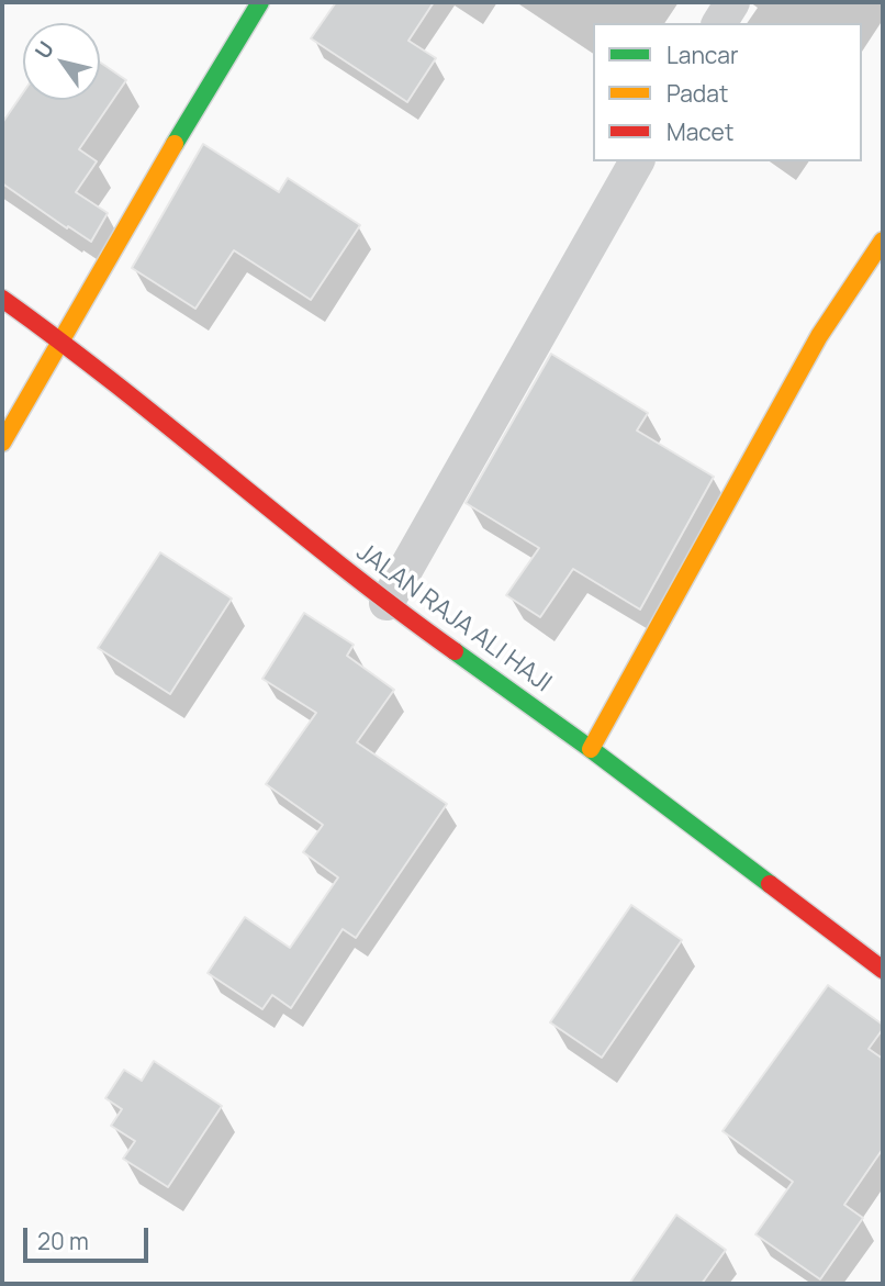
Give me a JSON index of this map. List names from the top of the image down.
{
  "streets": {
    "main road": ["JALAN RAJA ALI HAJI"]
  },
  "legend": ["Lancar", "Padat", "Macet"],
  "scale_bar": "20 m",
  "north": "top left"
}
